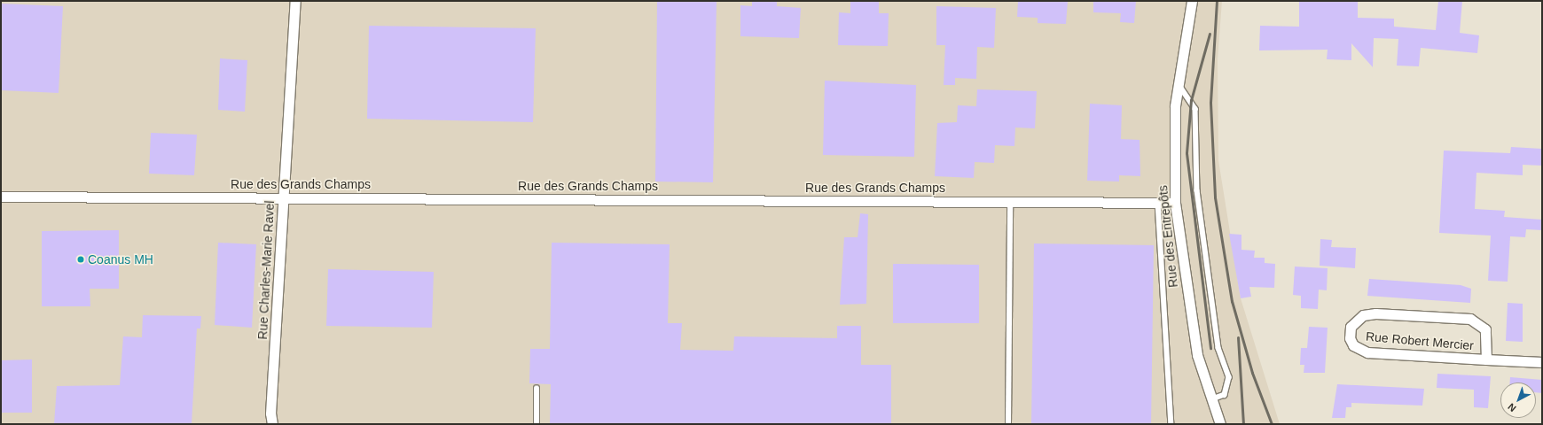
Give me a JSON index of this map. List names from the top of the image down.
{
  "streets": {
    "street": [
      "Rue des Grands Champs",
      "Rue des Entrepôts",
      "Rue Charles-Marie Ravel",
      "Rue Robert Mercier"
    ]
  },
  "crossings": [
    ["Rue des Grands Champs", "Rue des Entrepôts"],
    ["Rue des Grands Champs", "Rue Charles-Marie Ravel"]
  ],
  "places": ["Coanus MH"],
  "north": "bottom left"
}
